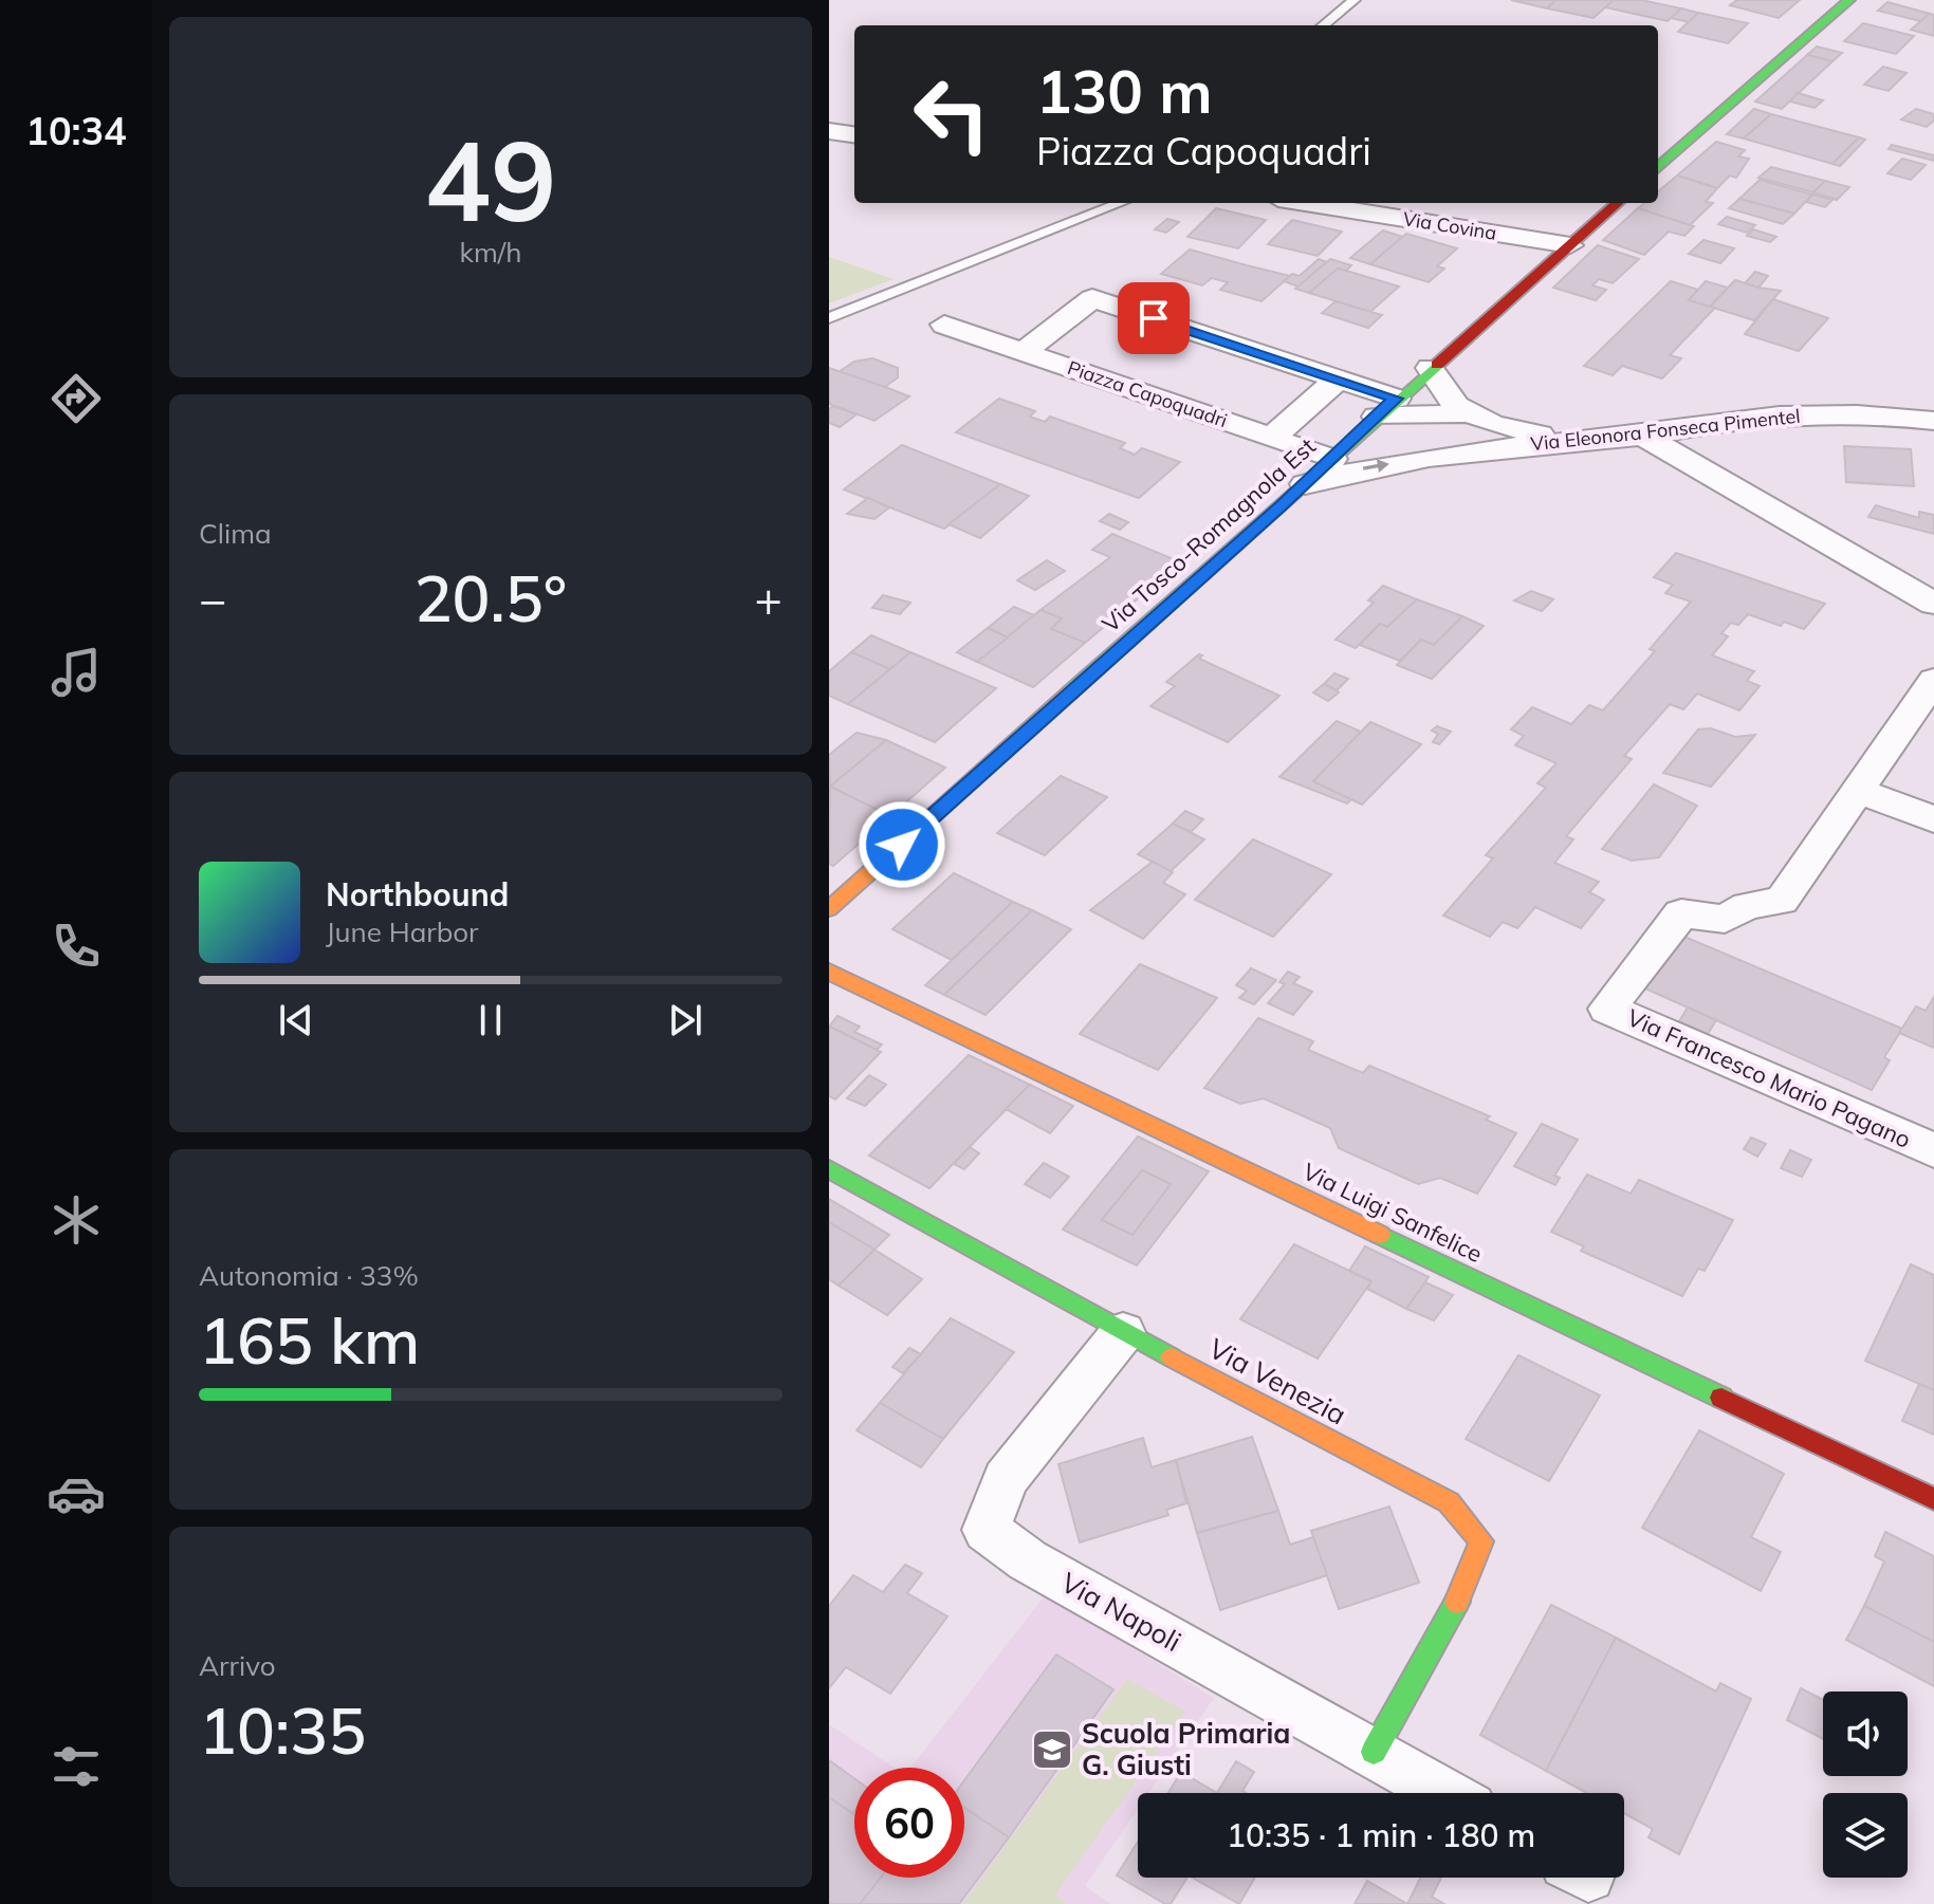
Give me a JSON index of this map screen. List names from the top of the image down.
{
  "streets": {
    "main road": ["Via Tosco-Romagnola Est", "Via Luigi Sanfelice", "Via Venezia"],
    "street": [
      "Via Covina",
      "Piazza Capoquadri",
      "Via Eleonora Fonseca Pimentel",
      "Via Francesco Mario Pagano",
      "Via Napoli"
    ]
  },
  "crossings": [
    ["Via Covina", "Via Tosco-Romagnola Est"],
    ["Piazza Capoquadri", "Via Eleonora Fonseca Pimentel"],
    ["Piazza Capoquadri", "Via Tosco-Romagnola Est"],
    ["Via Eleonora Fonseca Pimentel", "Via Tosco-Romagnola Est"],
    ["Via Venezia", "Via Napoli"]
  ],
  "places": {
    "school or university": ["Scuola Primaria G. Giusti"]
  },
  "page": {
    "tabs": "10:34",
    "tile": [
      ["49", "km/h"],
      "Clima",
      ["Autonomia · 33%", "165 km"],
      ["Arrivo", "10:35"]
    ],
    "turn": ["130 m", "Piazza Capoquadri"],
    "heat": ["−", "20.5°", "+"],
    "song": ["Northbound", "June Harbor"],
    "limit": "60",
    "trip": "10:35 · 1 min · 180 m"
  }
}
